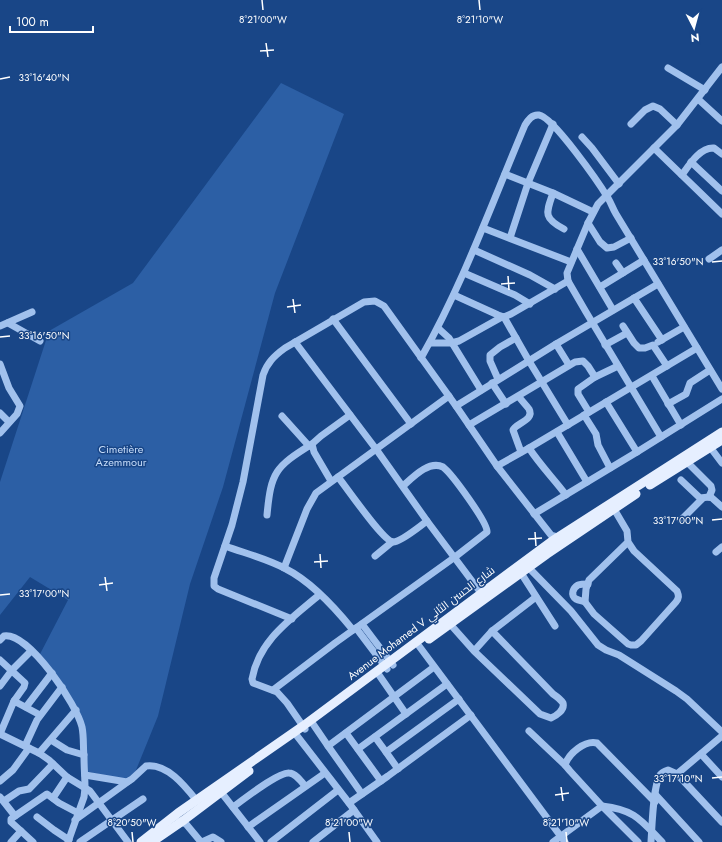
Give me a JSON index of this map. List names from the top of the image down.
{
  "streets": {
    "main road": ["Avenue Mohamed V شارع الحسن الثاني"]
  },
  "parks": ["Cimetière Azemmour"],
  "scale_bar": "100 m",
  "north": "bottom",
  "coordinates": [
    "8°21'00\"W",
    "8°21'10\"W",
    "33°16'40\"N",
    "33°16'50\"N",
    "33°17'00\"N",
    "33°17'10\"N",
    "8°20'50\"W"
  ]
}
